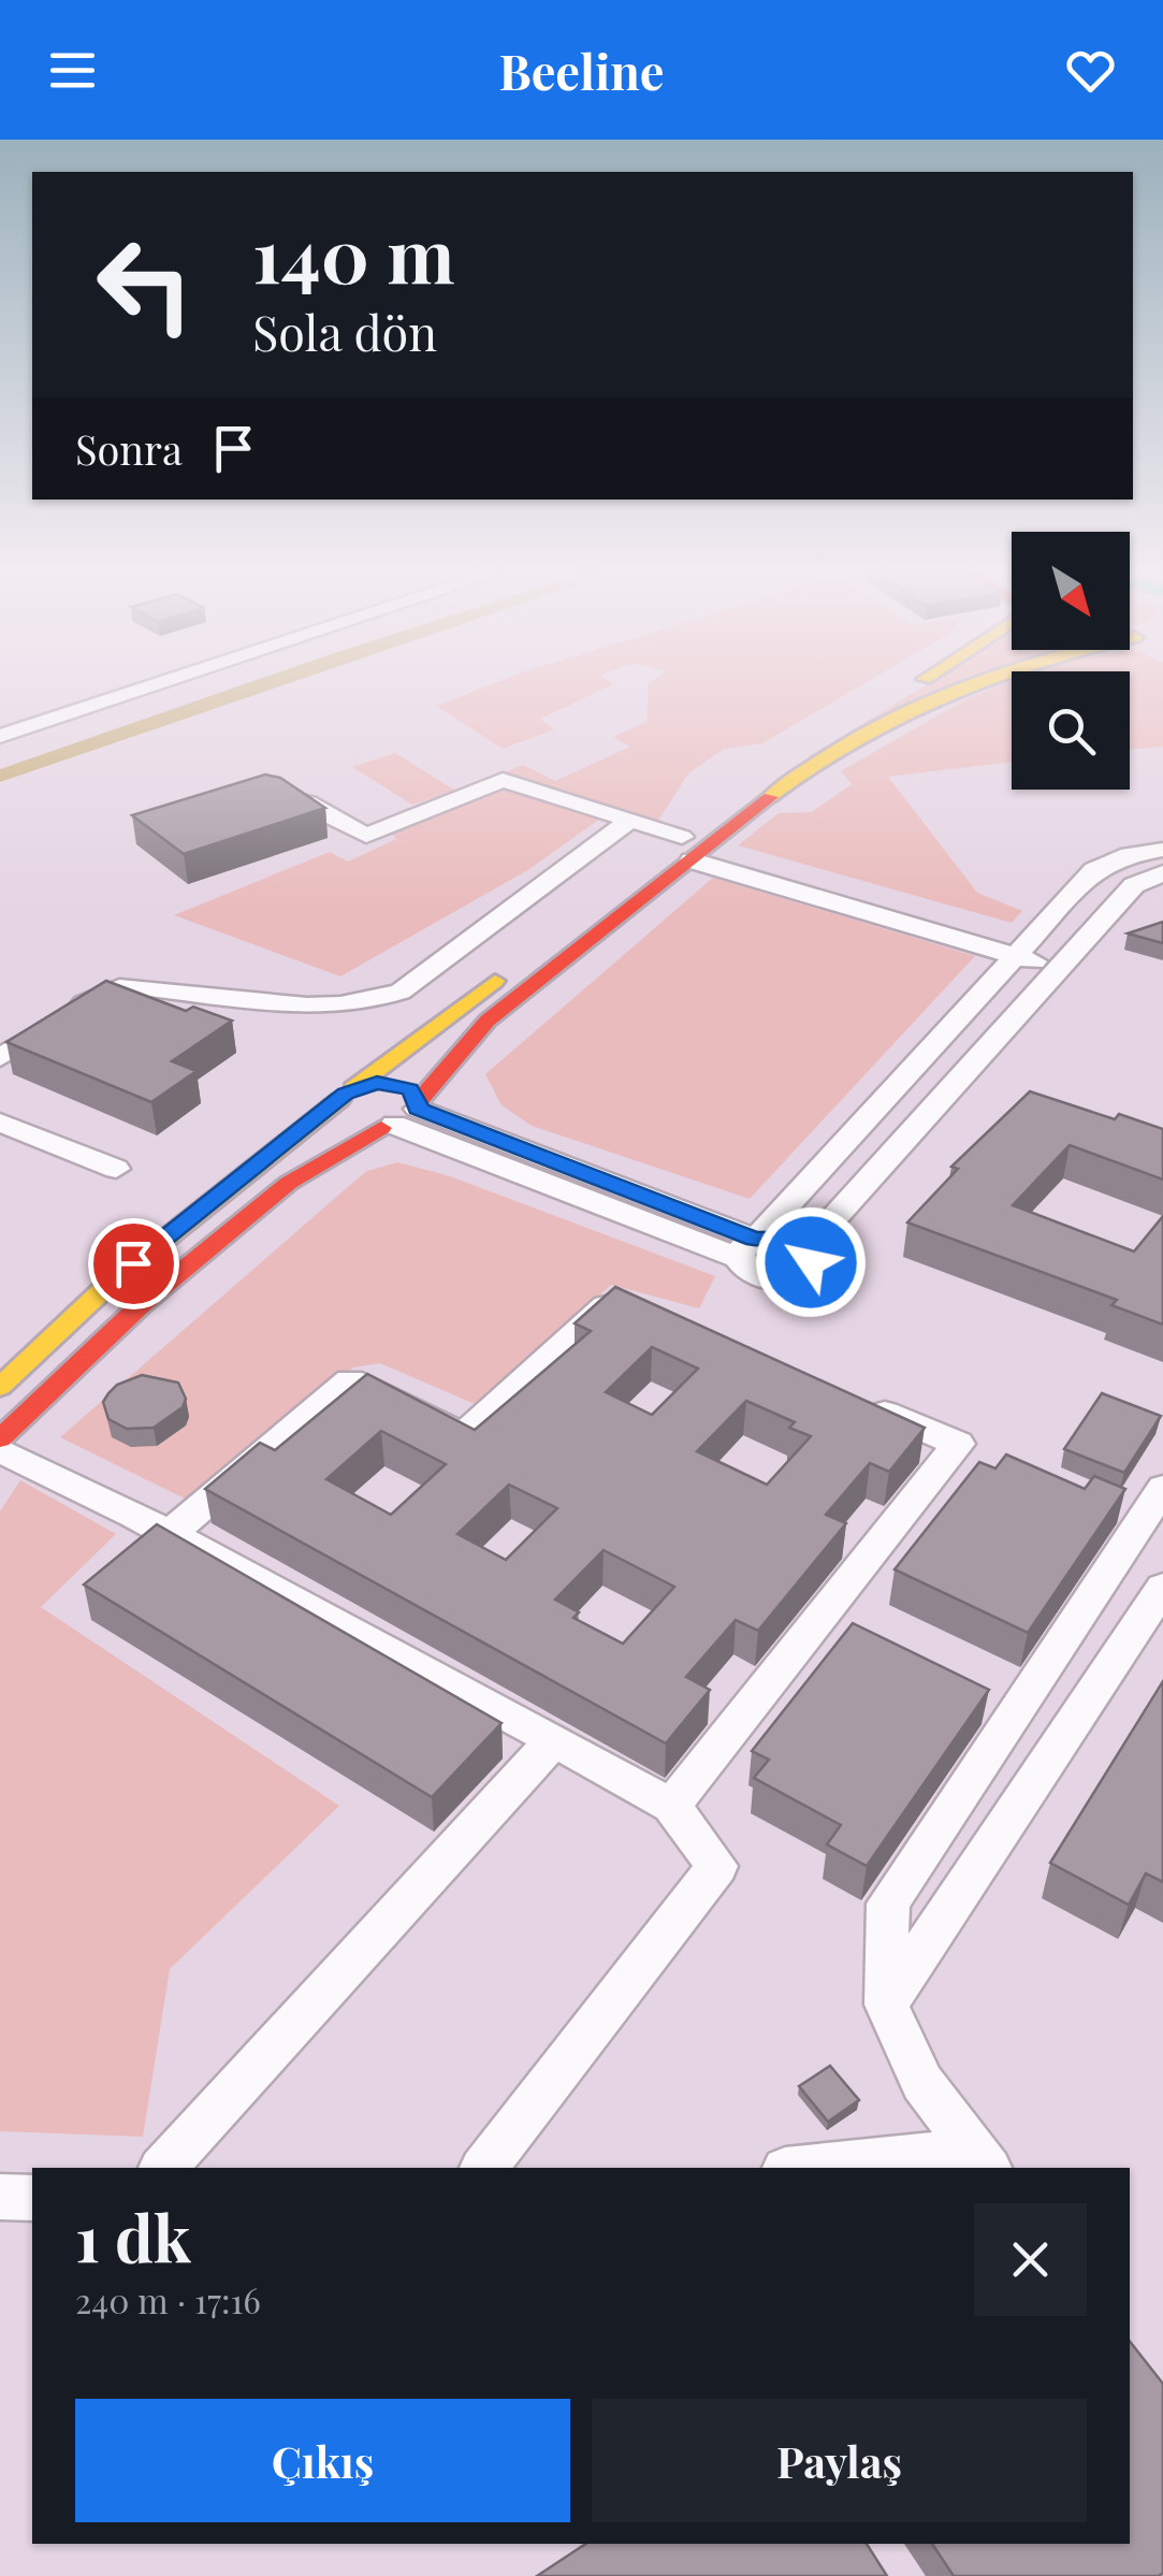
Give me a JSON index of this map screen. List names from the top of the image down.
{
  "north": "bottom right",
  "page": {
    "header": "Beeline",
    "turn": ["140 m", "Sola dön"],
    "then": "Sonra",
    "heading": ["1 dk", "240 m · 17:16"],
    "buttons": ["Çıkış", "Paylaş"]
  }
}
